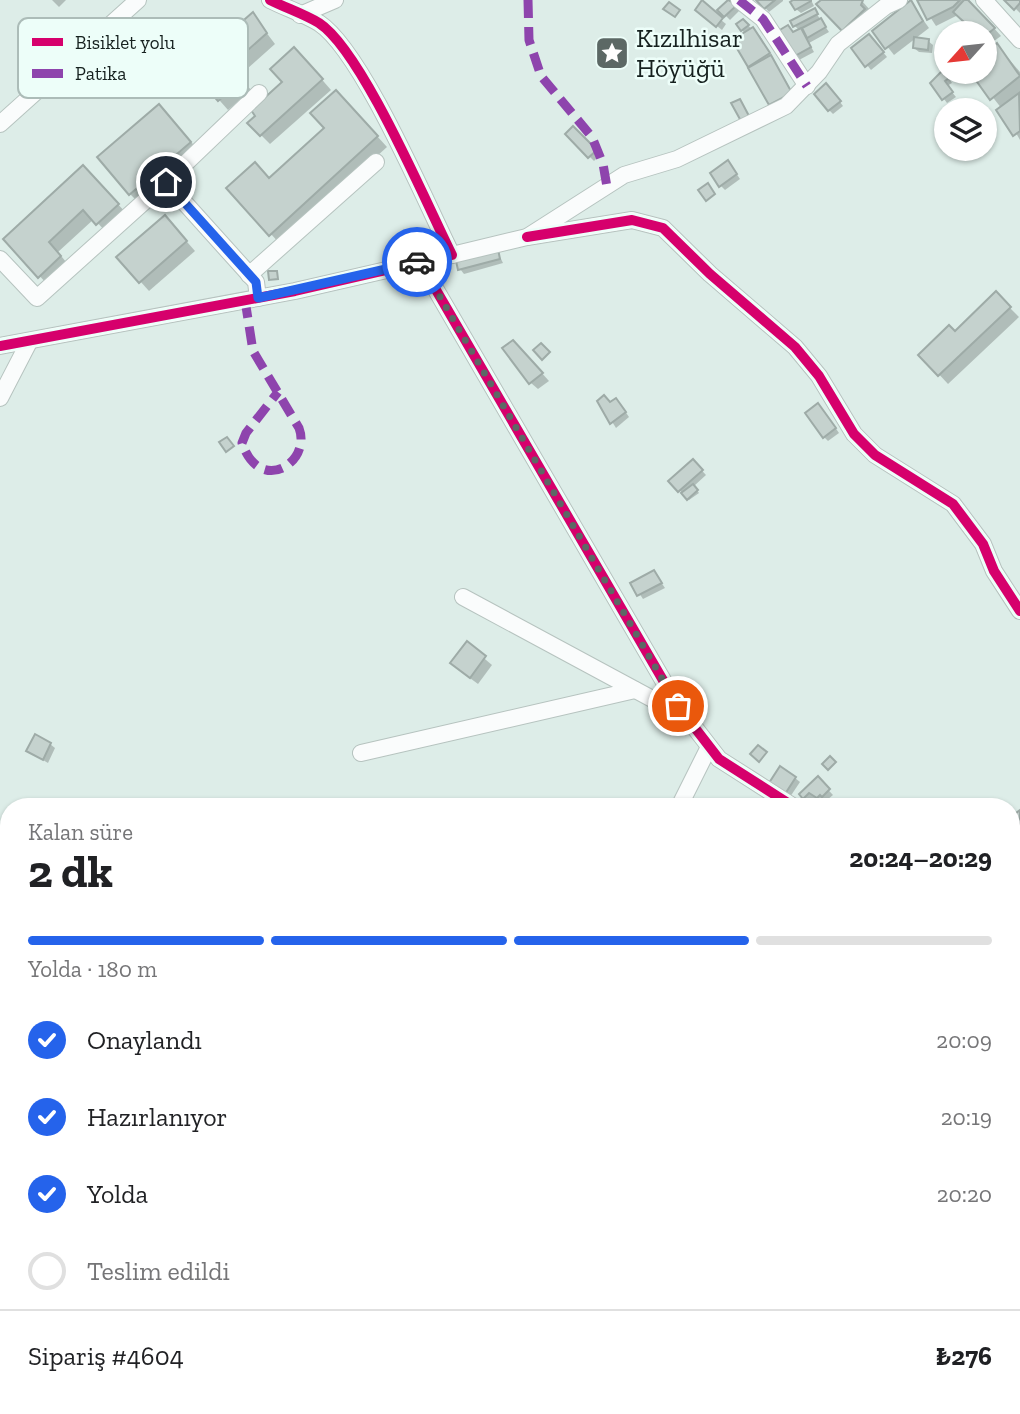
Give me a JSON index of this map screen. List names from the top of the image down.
{
  "places": {
    "place": ["Kızılhisar Höyüğü"]
  },
  "legend": ["Bisiklet yolu", "Patika"],
  "north": "bottom left",
  "page": {
    "heading": ["2 dk", "Kalan süre", "20:24–20:29"],
    "panel": ["Sipariş #4604", "₺276"],
    "bar": "Yolda · 180 m",
    "list": [
      ["Onaylandı", "20:09"],
      ["Hazırlanıyor", "20:19"],
      ["Yolda", "20:20"],
      "Teslim edildi"
    ]
  }
}
